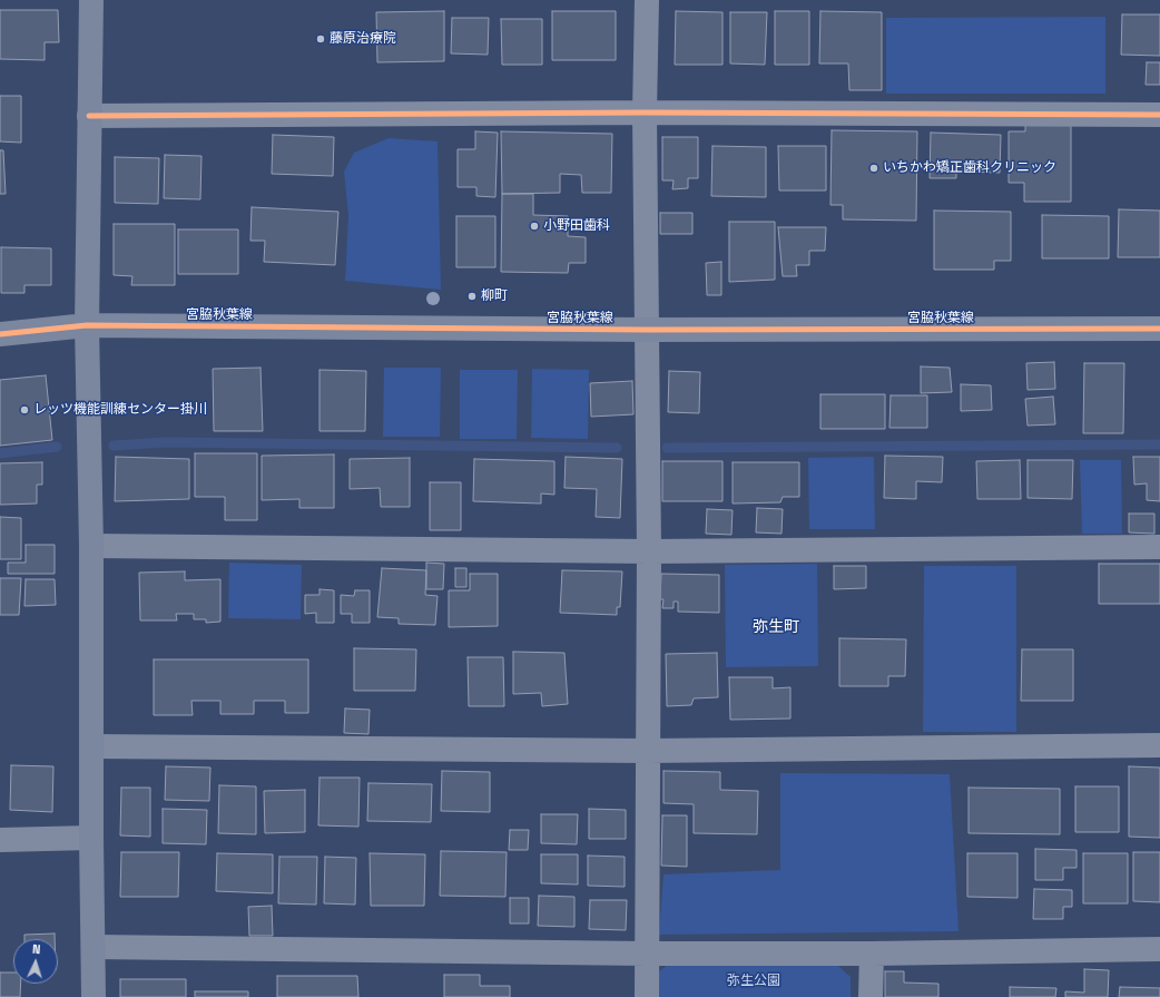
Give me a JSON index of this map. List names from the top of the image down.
{
  "streets": {
    "street": ["宮脇秋葉線"]
  },
  "districts": ["弥生町"],
  "parks": ["弥生公園"],
  "places": [
    "藤原治療院",
    "いちかわ矯正歯科クリニック",
    "小野田歯科",
    "柳町",
    "レッツ機能訓練センター掛川"
  ],
  "north": "top"
}
